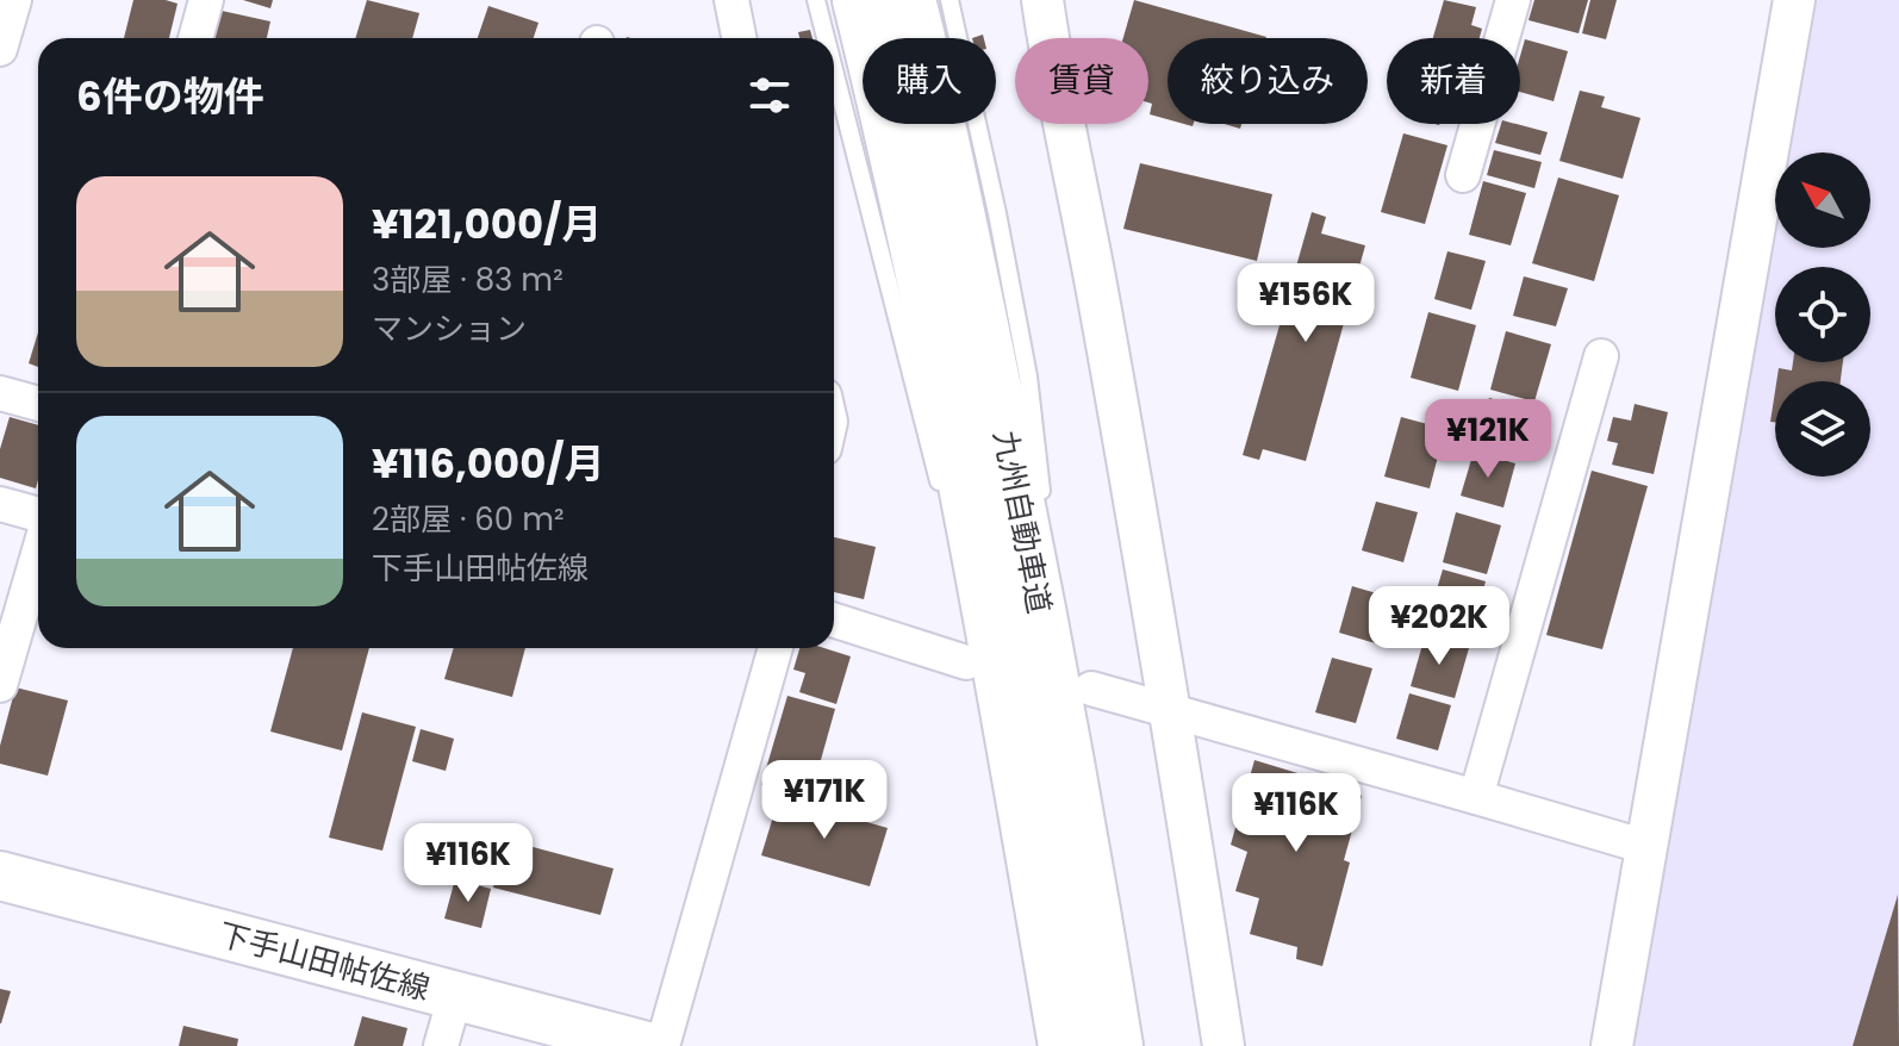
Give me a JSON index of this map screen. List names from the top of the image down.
{
  "streets": {
    "highway": ["九州自動車道"],
    "main road": ["下手山田帖佐線"]
  },
  "north": "top left",
  "page": {
    "chip": [
      "購入",
      "賃貸",
      "絞り込み",
      "新着"
    ],
    "heading": "6件の物件",
    "list": [
      {
        "name": "¥121,000/月",
        "note": "3部屋 · 83 m² · マンション"
      },
      {
        "name": "¥116,000/月",
        "note": "2部屋 · 60 m² · 下手山田帖佐線"
      }
    ],
    "price": [
      "¥156K",
      "¥121K",
      "¥202K",
      "¥171K",
      "¥116K",
      "¥116K"
    ]
  }
}
